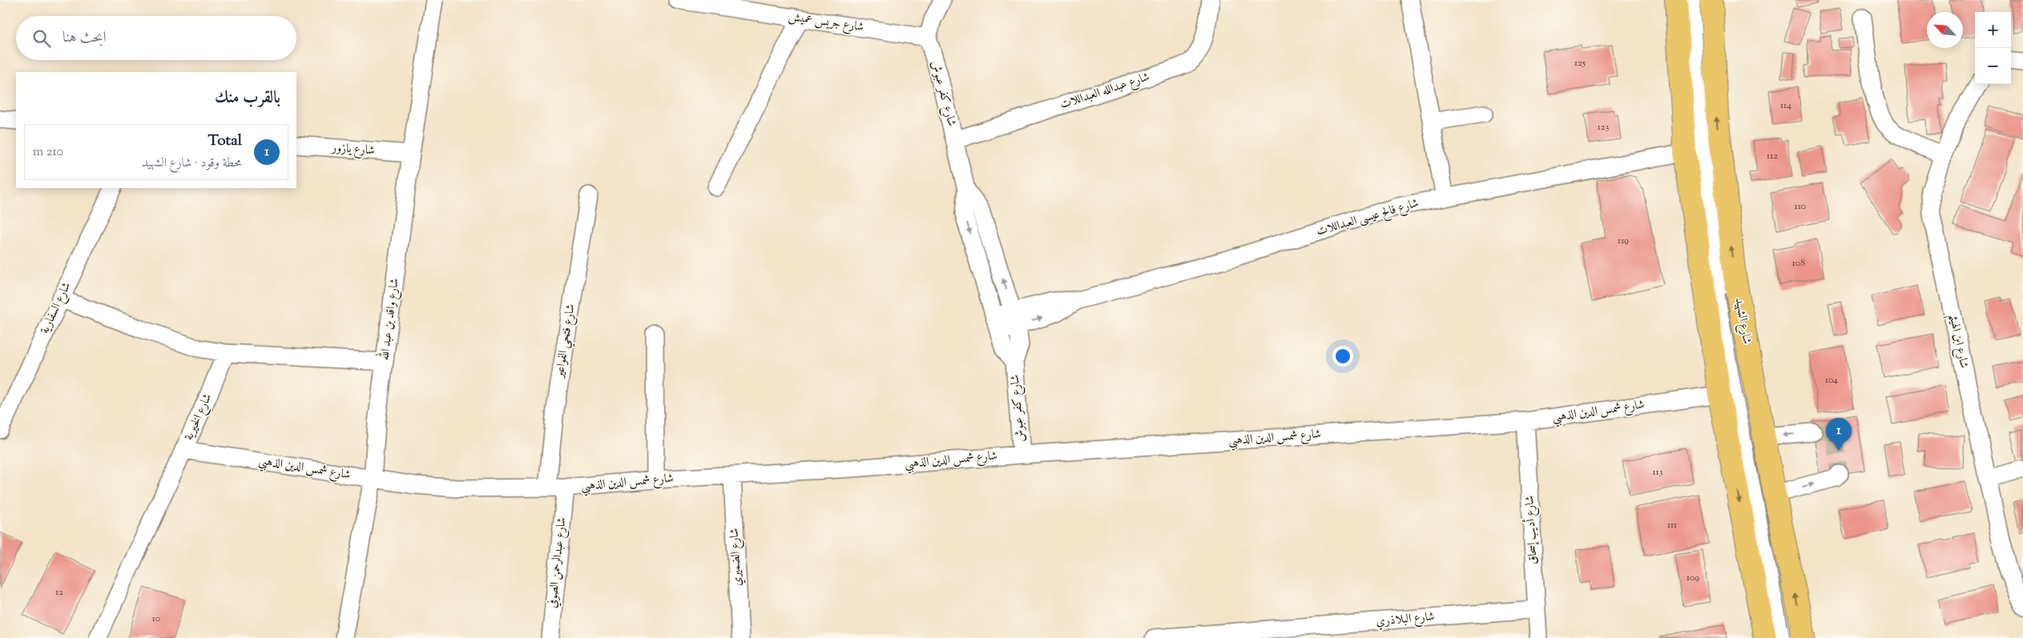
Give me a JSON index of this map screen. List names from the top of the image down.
{
  "streets": {
    "highway": ["شارع الشهيد"],
    "street": [
      "شارع جريس عميش",
      "شارع عبدالله العبداللات",
      "شارع كفر عبوش",
      "شارع يازور",
      "شارع فالح عيسى العبداللات",
      "شارع السفارية",
      "شارع واقد بن عبد الله",
      "شارع فتحي الفواعير",
      "شارع ابن الهيثم",
      "شارع شمس الدين الذهبي",
      "شارع الخيرية",
      "شارع أديب إسحاق",
      "شارع الضميري",
      "شارع عبدالرحمن الصوفي",
      "شارع البلاذري"
    ]
  },
  "crossings": [
    ["شارع جريس عميش", "شارع كفر عبوش"],
    ["شارع عبدالله العبداللات", "شارع كفر عبوش"],
    ["شارع كفر عبوش", "شارع فالح عيسى العبداللات"],
    ["شارع كفر عبوش", "شارع شمس الدين الذهبي"],
    ["شارع يازور", "شارع واقد بن عبد الله"],
    ["شارع واقد بن عبد الله", "شارع شمس الدين الذهبي"],
    ["شارع فتحي الفواعير", "شارع شمس الدين الذهبي"],
    ["شارع شمس الدين الذهبي", "شارع الخيرية"],
    ["شارع شمس الدين الذهبي", "شارع أديب إسحاق"],
    ["شارع شمس الدين الذهبي", "شارع الضميري"],
    ["شارع شمس الدين الذهبي", "شارع عبدالرحمن الصوفي"],
    ["شارع أديب إسحاق", "شارع البلاذري"]
  ],
  "house_numbers": [
    "125",
    "114",
    "123",
    "112",
    "110",
    "119",
    "108",
    "104",
    "113",
    "111",
    "109",
    "12",
    "10"
  ],
  "north": "top left",
  "page": {
    "map_buttons": ["+", "−"],
    "search": "ابحث هنا",
    "heading": "بالقرب منك",
    "list": [
      {
        "mark": "1",
        "name": "Total",
        "note": "محطة وقود · شارع الشهيد",
        "value": "210 m"
      }
    ],
    "pins": "1"
  }
}
